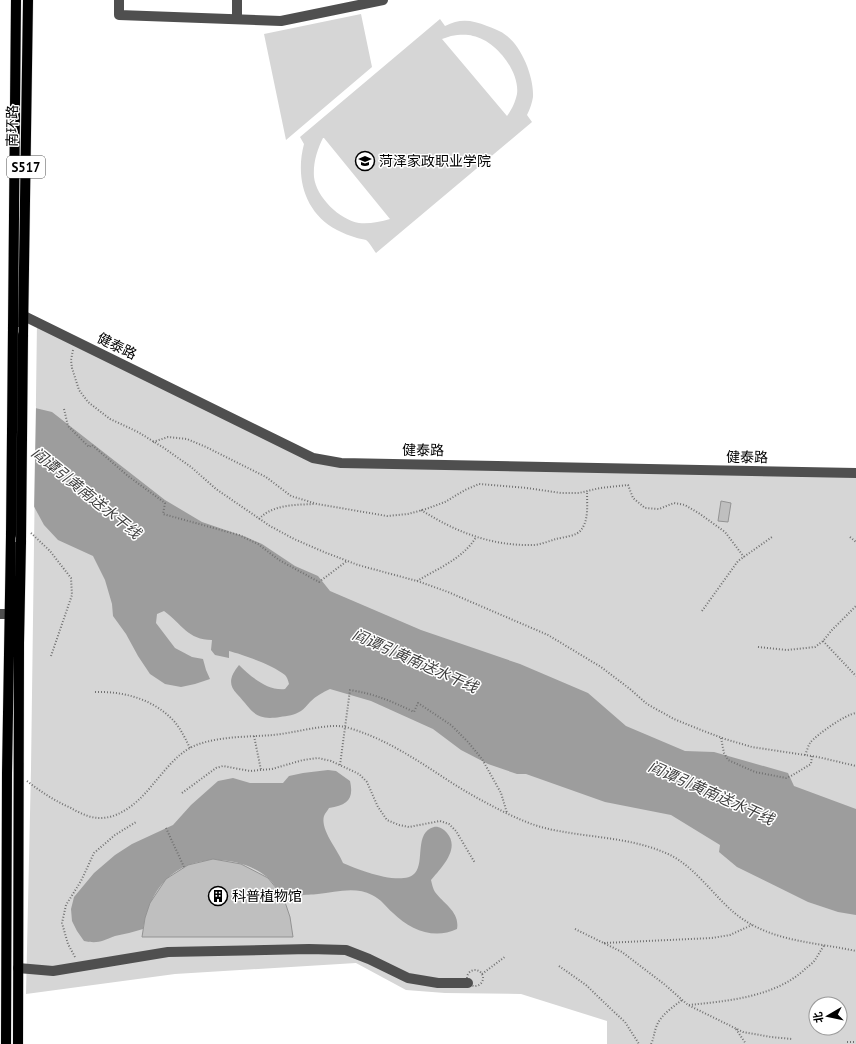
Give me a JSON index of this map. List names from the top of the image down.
{
  "streets": {
    "main road": ["南环路", "S517"],
    "street": ["健泰路"]
  },
  "crossings": [
    ["南环路", "健泰路"]
  ],
  "water": ["阎谭引黄南送水干线"],
  "places": {
    "school or university": ["菏泽家政职业学院"],
    "building": ["科普植物馆"]
  },
  "north": "left"
}
